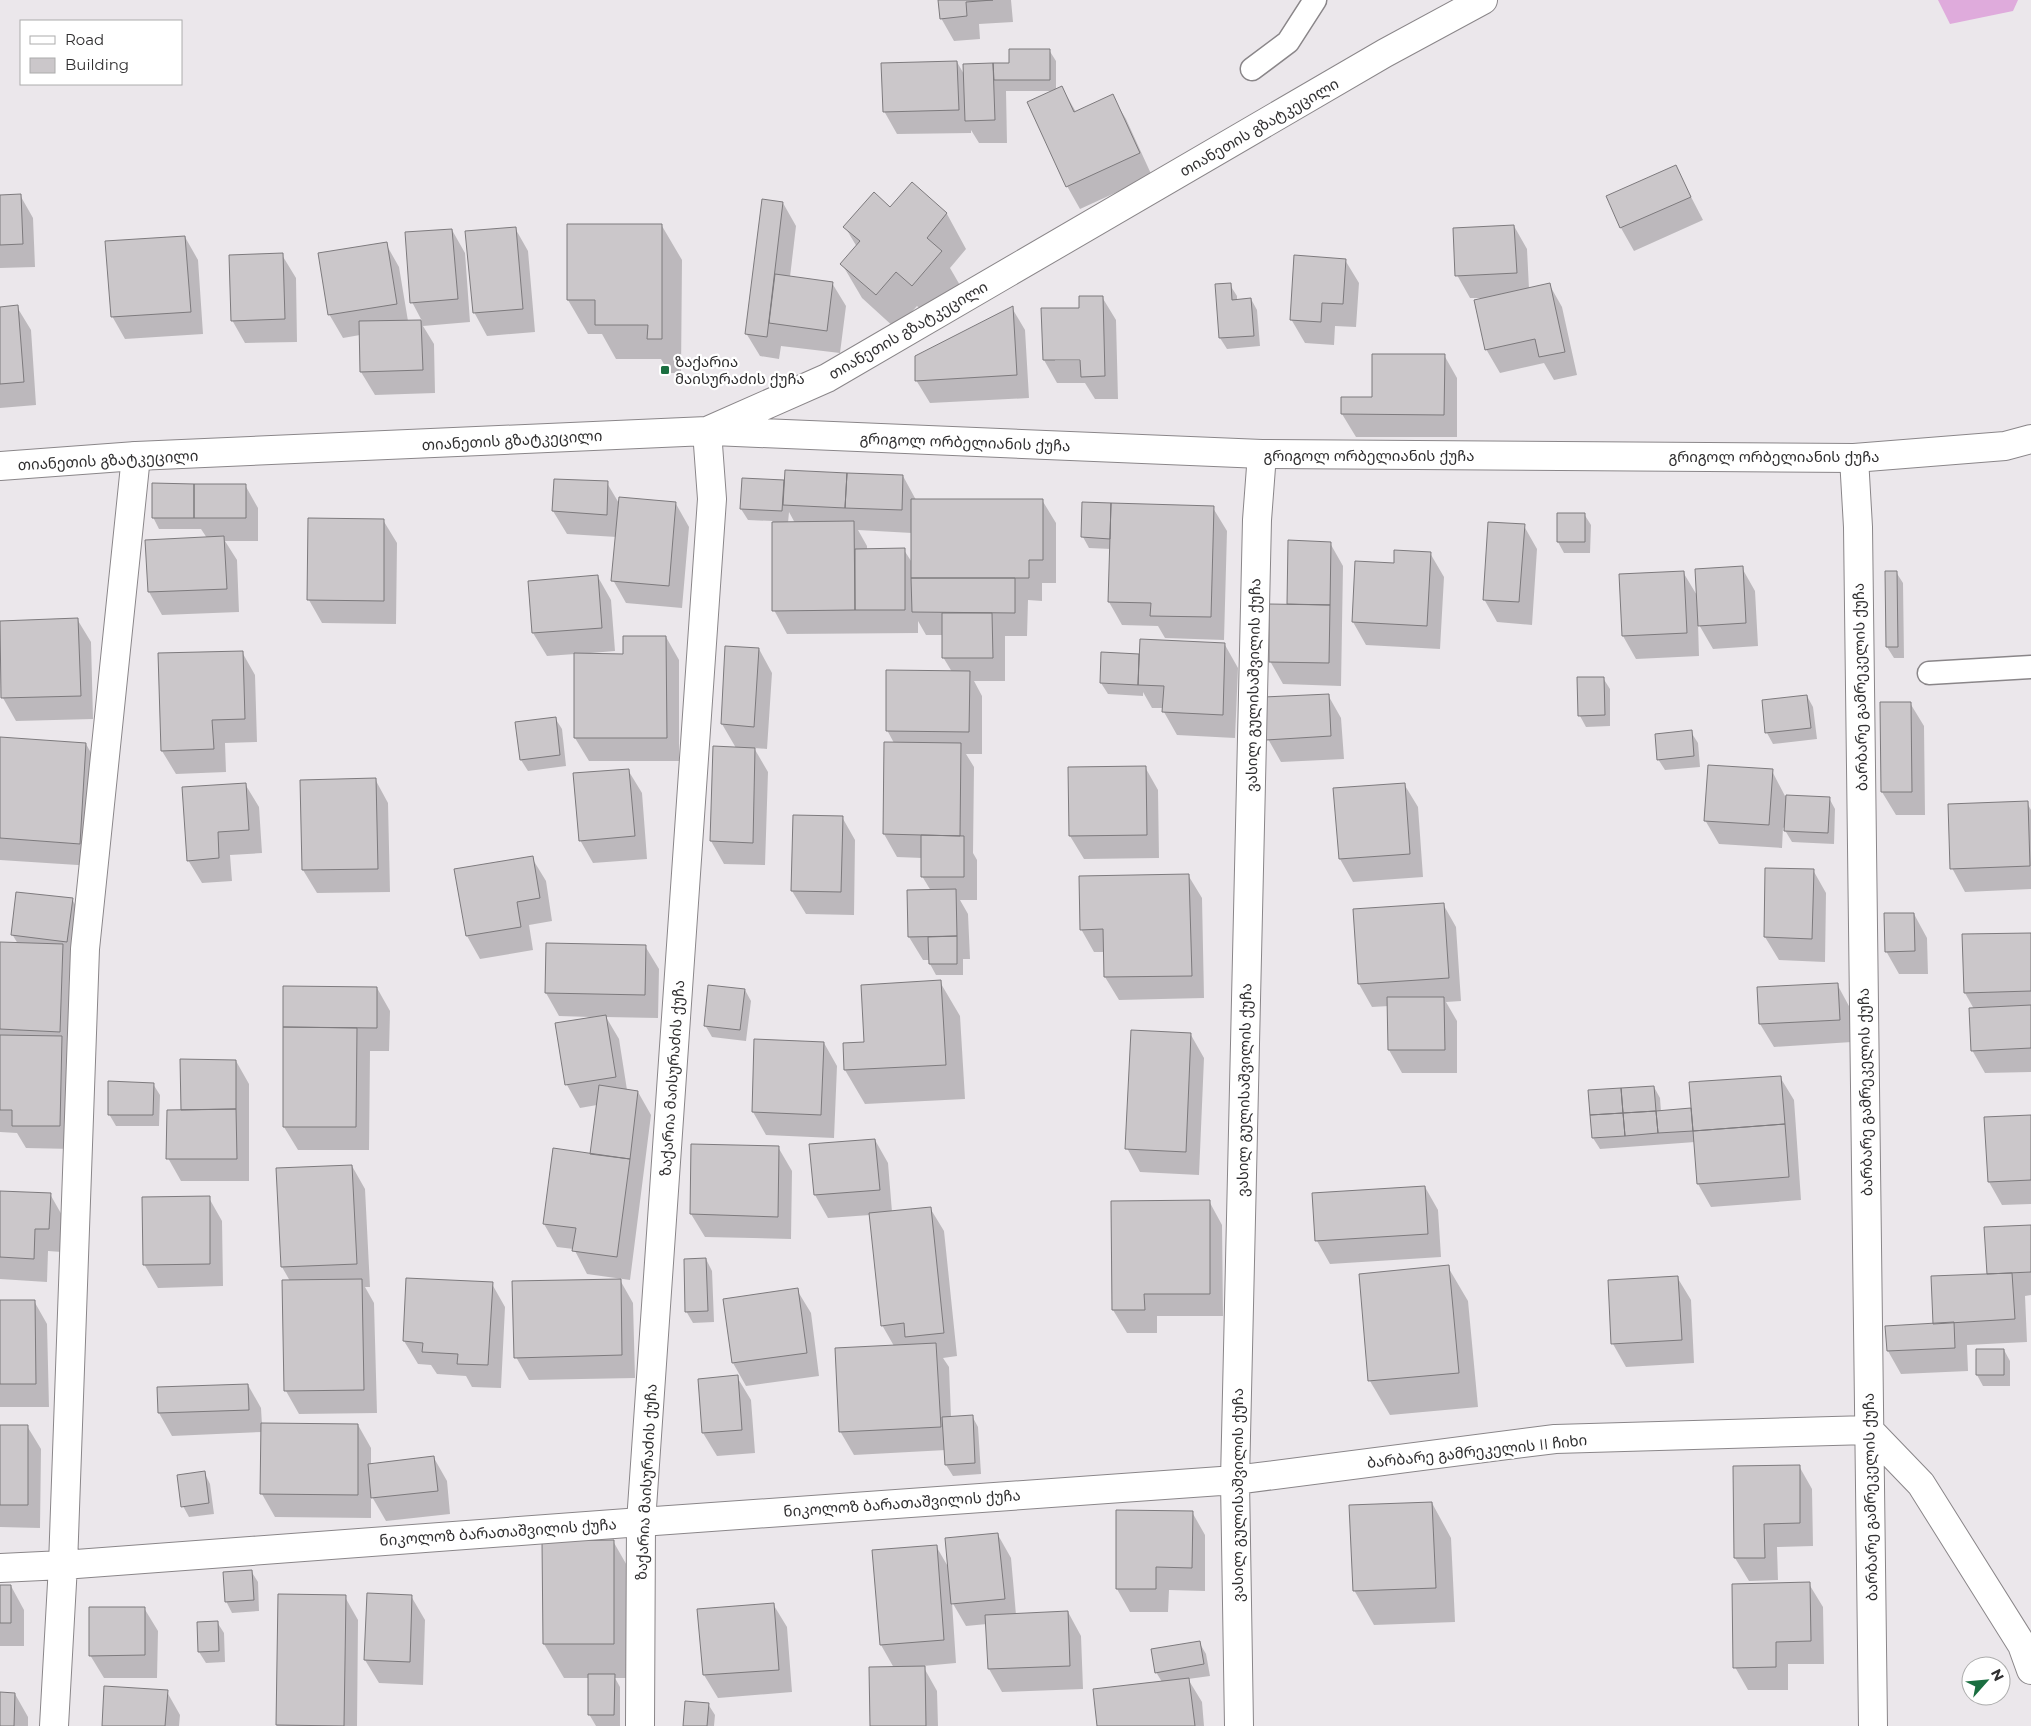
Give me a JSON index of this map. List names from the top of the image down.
{
  "streets": {
    "street": [
      "თიანეთის გზატკეცილი",
      "გრიგოლ ორბელიანის ქუჩა",
      "ვასილ გულისაშვილის ქუჩა",
      "ბარბარე გამრეკელის ქუჩა",
      "ზაქარია მაისურაძის ქუჩა",
      "ბარბარე გამრეკელის II ჩიხი",
      "ნიკოლოზ ბარათაშვილის ქუჩა"
    ]
  },
  "crossings": [
    ["თიანეთის გზატკეცილი", "გრიგოლ ორბელიანის ქუჩა"],
    ["თიანეთის გზატკეცილი", "ზაქარია მაისურაძის ქუჩა"],
    ["გრიგოლ ორბელიანის ქუჩა", "ვასილ გულისაშვილის ქუჩა"],
    ["გრიგოლ ორბელიანის ქუჩა", "ბარბარე გამრეკელის ქუჩა"],
    ["გრიგოლ ორბელიანის ქუჩა", "ზაქარია მაისურაძის ქუჩა"],
    ["ვასილ გულისაშვილის ქუჩა", "ბარბარე გამრეკელის II ჩიხი"],
    ["ვასილ გულისაშვილის ქუჩა", "ნიკოლოზ ბარათაშვილის ქუჩა"],
    ["ბარბარე გამრეკელის ქუჩა", "ბარბარე გამრეკელის II ჩიხი"],
    ["ზაქარია მაისურაძის ქუჩა", "ნიკოლოზ ბარათაშვილის ქუჩა"],
    ["ბარბარე გამრეკელის II ჩიხი", "ნიკოლოზ ბარათაშვილის ქუჩა"]
  ],
  "places": {
    "transit": ["ზაქარია მაისურაძის ქუჩა"]
  },
  "legend": ["Road", "Building"],
  "north": "top right"
}
